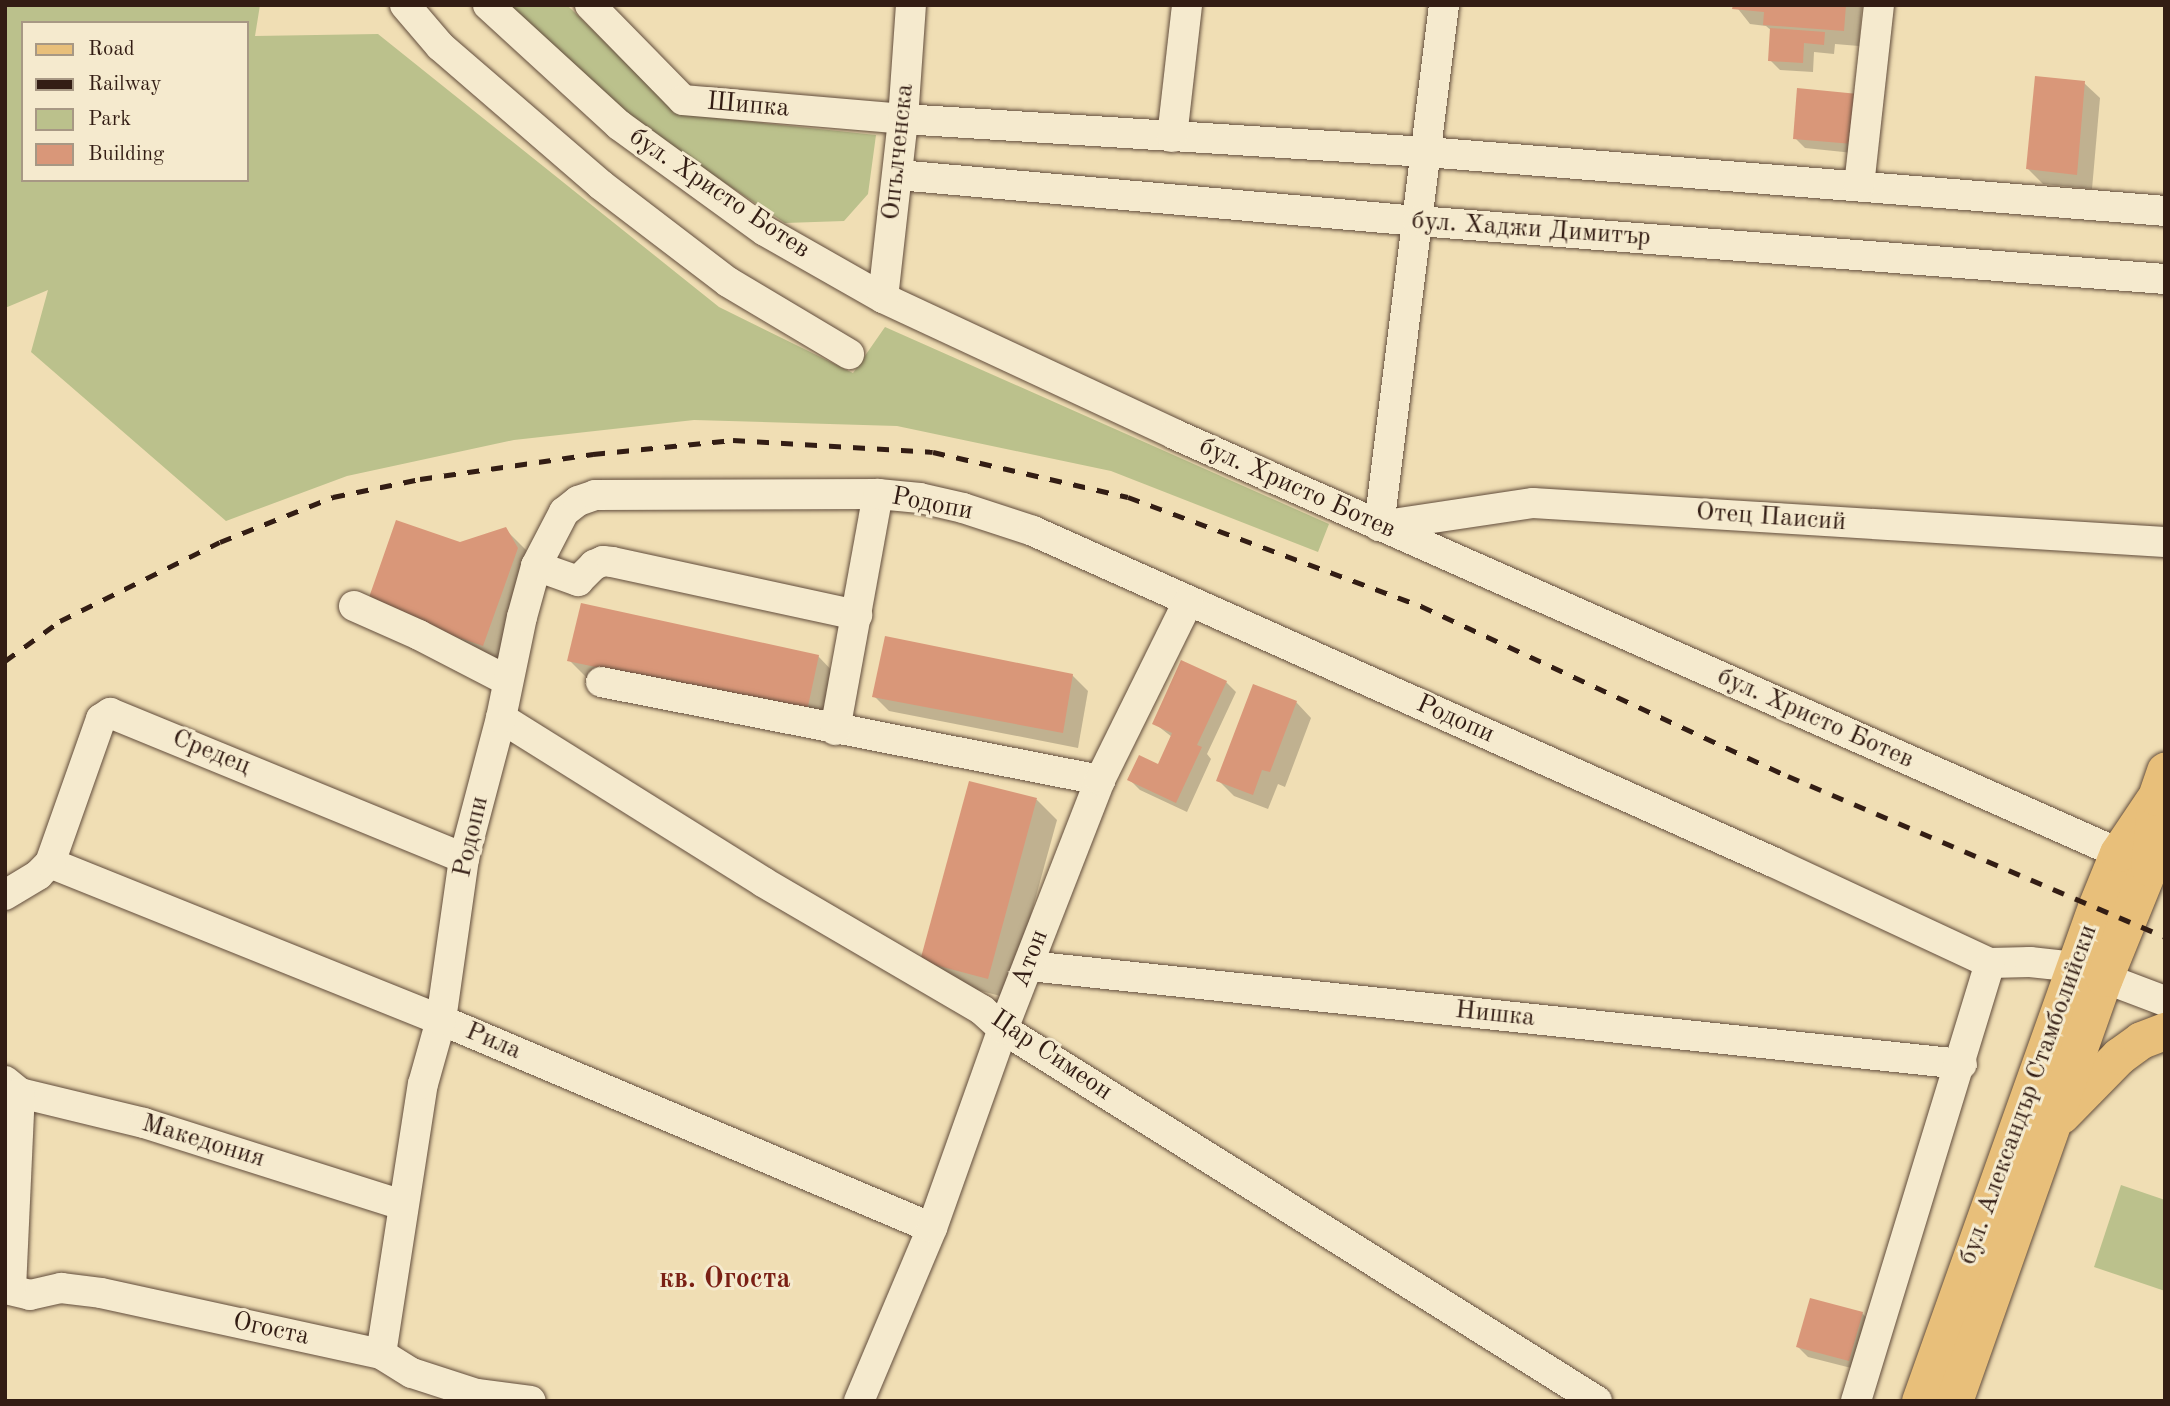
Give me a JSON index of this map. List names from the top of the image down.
{
  "streets": {
    "main road": ["бул. Александър Стамболийски"],
    "street": [
      "Шипка",
      "Опълченска",
      "бул. Христо Ботев",
      "бул. Хаджи Димитър",
      "Родопи",
      "Отец Паисий",
      "Средец",
      "Атон",
      "Нишка",
      "Рила",
      "Цар Симеон",
      "Македония",
      "Огоста"
    ]
  },
  "crossings": [
    ["Шипка", "Опълченска"],
    ["Опълченска", "бул. Христо Ботев"],
    ["Опълченска", "бул. Хаджи Димитър"],
    ["бул. Христо Ботев", "Отец Паисий"],
    ["бул. Христо Ботев", "бул. Александър Стамболийски"],
    ["Родопи", "Средец"],
    ["Родопи", "Атон"],
    ["Родопи", "Рила"],
    ["Родопи", "Цар Симеон"],
    ["Родопи", "бул. Александър Стамболийски"],
    ["Родопи", "Македония"],
    ["Родопи", "Огоста"],
    ["Средец", "Рила"],
    ["Атон", "Нишка"],
    ["Атон", "Рила"],
    ["Атон", "Цар Симеон"]
  ],
  "districts": ["кв. Огоста"],
  "legend": [
    "Road",
    "Railway",
    "Park",
    "Building"
  ]
}
